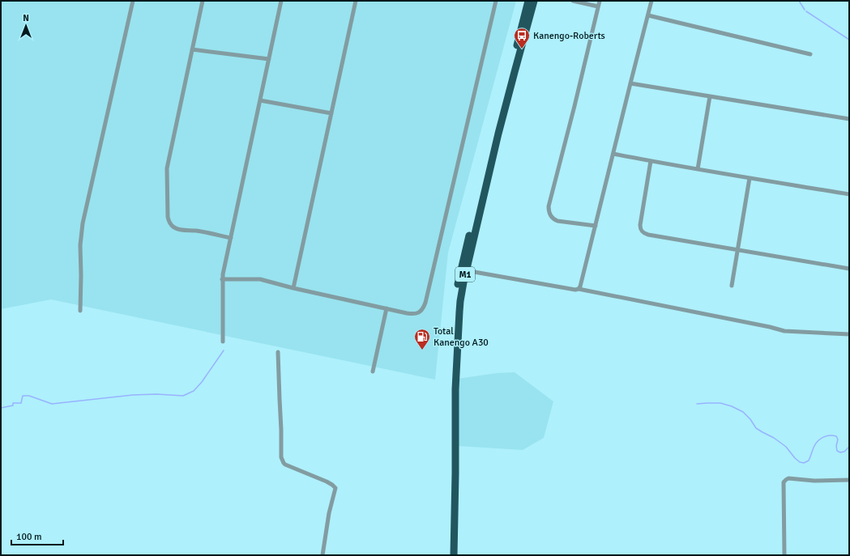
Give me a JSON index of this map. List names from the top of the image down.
{
  "streets": {
    "highway": ["M1"]
  },
  "places": {
    "bus stop": ["Kanengo-Roberts"],
    "fuel station": ["Total Kanengo A30"]
  },
  "scale_bar": "100 m",
  "north": "top"
}
